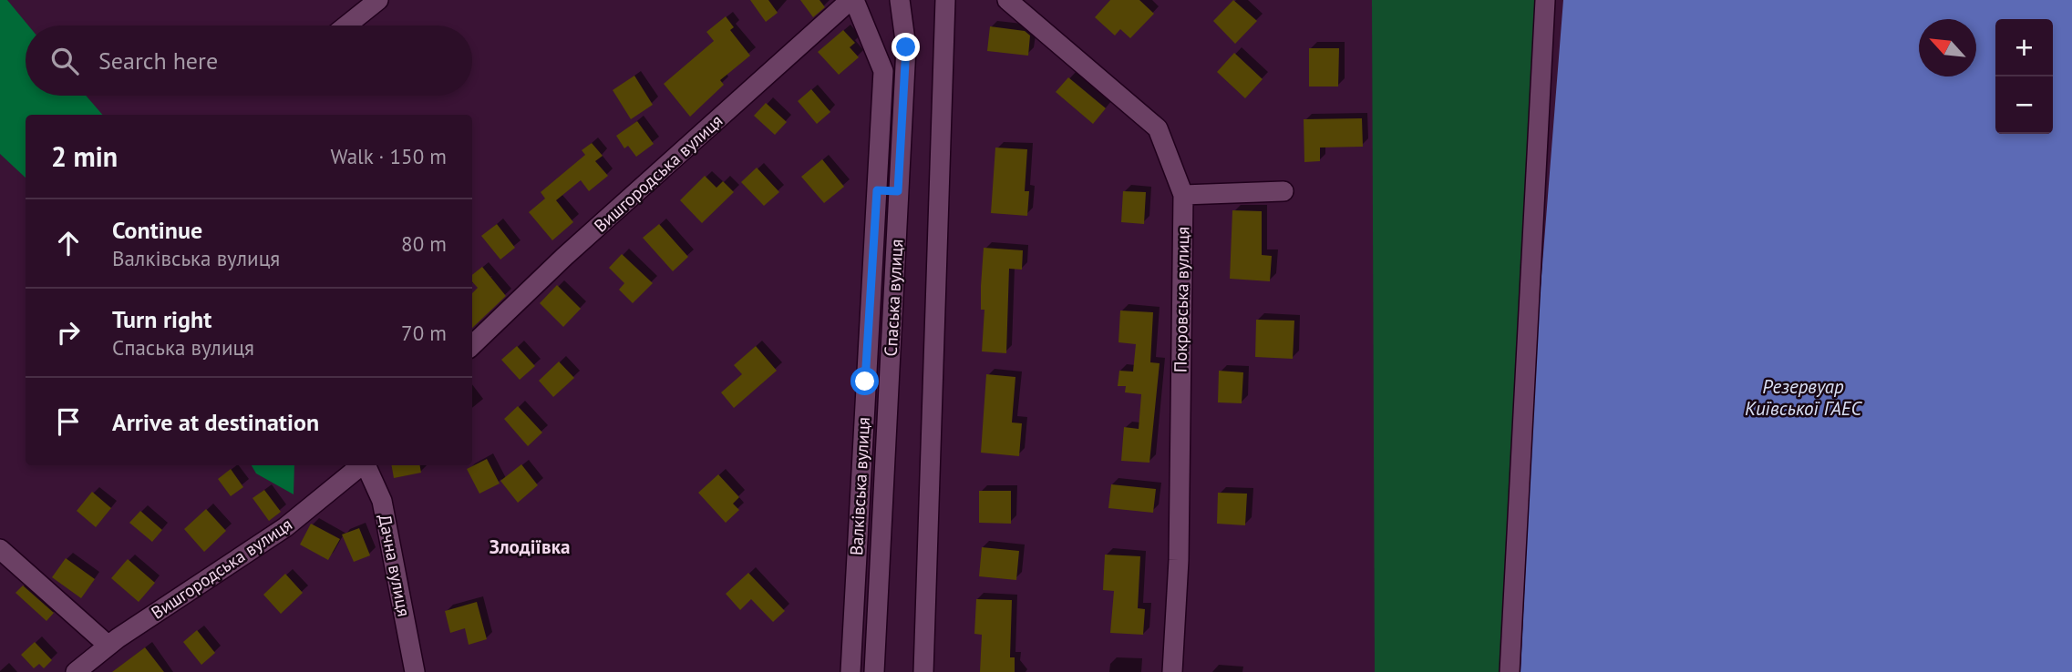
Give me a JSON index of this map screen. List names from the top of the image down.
{
  "streets": {
    "street": [
      "Вишгородська вулиця",
      "Спаська вулиця",
      "Покровська вулиця",
      "Валківська вулиця",
      "Дачна вулиця"
    ]
  },
  "crossings": [
    ["Вишгородська вулиця", "Валківська вулиця"]
  ],
  "districts": ["Злодіївка"],
  "water": ["Резервуар Київської ГАЕС"],
  "north": "top left",
  "page": {
    "map_buttons": ["+", "−"],
    "search": "Search here",
    "heading": ["2 min", "Walk · 150 m"],
    "list": [
      ["Continue", "Валківська вулиця", "80 m"],
      ["Turn right", "Спаська вулиця", "70 m"],
      "Arrive at destination"
    ]
  }
}
